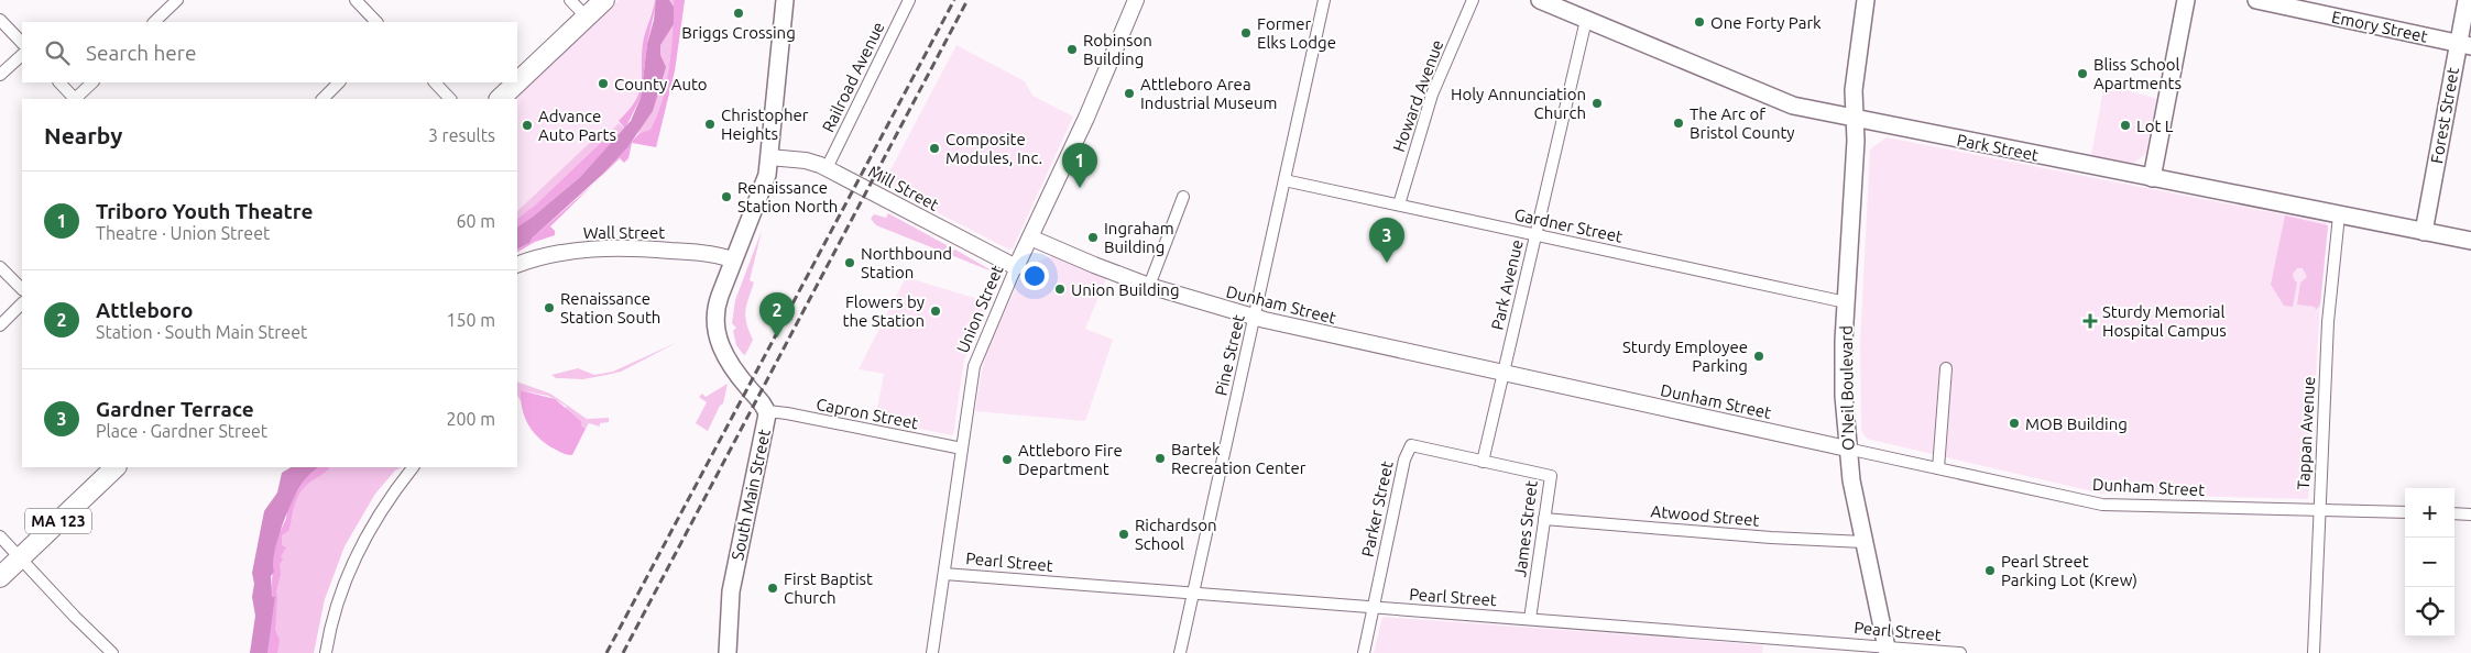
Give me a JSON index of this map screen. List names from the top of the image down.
{
  "streets": {
    "highway": ["MA 123"],
    "main road": [
      "Emory Street",
      "Forest Street",
      "Park Street",
      "O'Neil Boulevard",
      "South Main Street"
    ],
    "street": [
      "Railroad Avenue",
      "Howard Avenue",
      "Mill Street",
      "Gardner Street",
      "Wall Street",
      "Park Avenue",
      "Dunham Street",
      "Union Street",
      "Pine Street",
      "Capron Street",
      "Tappan Avenue",
      "Parker Street",
      "Atwood Street",
      "James Street",
      "Pearl Street"
    ]
  },
  "crossings": [
    ["Emory Street", "Forest Street"],
    ["Railroad Avenue", "Mill Street"],
    ["Howard Avenue", "Gardner Street"],
    ["Forest Street", "Park Street"],
    ["Park Street", "Park Avenue"],
    ["Park Street", "O'Neil Boulevard"],
    ["Park Street", "Tappan Avenue"],
    ["Mill Street", "Union Street"],
    ["Mill Street", "South Main Street"],
    ["Gardner Street", "Park Avenue"],
    ["Gardner Street", "Pine Street"],
    ["Gardner Street", "O'Neil Boulevard"],
    ["Wall Street", "South Main Street"],
    ["Park Avenue", "Dunham Street"],
    ["Park Avenue", "Parker Street"],
    ["Park Avenue", "James Street"],
    ["Dunham Street", "Union Street"],
    ["Dunham Street", "Pine Street"],
    ["Dunham Street", "O'Neil Boulevard"],
    ["Dunham Street", "Tappan Avenue"],
    ["Union Street", "Capron Street"],
    ["Union Street", "Pearl Street"],
    ["Pine Street", "Pearl Street"],
    ["O'Neil Boulevard", "Atwood Street"],
    ["O'Neil Boulevard", "Pearl Street"],
    ["Capron Street", "South Main Street"],
    ["Parker Street", "James Street"],
    ["Parker Street", "Pearl Street"],
    ["Atwood Street", "James Street"],
    ["James Street", "Pearl Street"]
  ],
  "places": {
    "other": [
      "Briggs Crossing",
      "One Forty Park",
      "Former Elks Lodge",
      "Robinson Building",
      "Bliss School Apartments",
      "County Auto",
      "Attleboro Area Industrial Museum",
      "Holy Annunciation Church",
      "The Arc of Bristol County",
      "Christopher Heights",
      "Advance Auto Parts",
      "Lot L",
      "Composite Modules, Inc.",
      "Renaissance Station North",
      "Ingraham Building",
      "Northbound Station",
      "Union Building",
      "Renaissance Station South",
      "Flowers by the Station",
      "Sturdy Employee Parking",
      "MOB Building",
      "Bartek Recreation Center",
      "Attleboro Fire Department",
      "Richardson School",
      "Pearl Street Parking Lot (Krew)",
      "First Baptist Church"
    ],
    "health": ["Sturdy Memorial Hospital Campus"]
  },
  "page": {
    "search": "Search here",
    "heading": ["Nearby", "3 results"],
    "pins": ["1", "3", "2"],
    "list": [
      {
        "mark": "1",
        "name": "Triboro Youth Theatre",
        "note": "Theatre · Union Street",
        "value": "60 m"
      },
      {
        "mark": "2",
        "name": "Attleboro",
        "note": "Station · South Main Street",
        "value": "150 m"
      },
      {
        "mark": "3",
        "name": "Gardner Terrace",
        "note": "Place · Gardner Street",
        "value": "200 m"
      }
    ],
    "map_buttons": ["+", "−"]
  }
}
